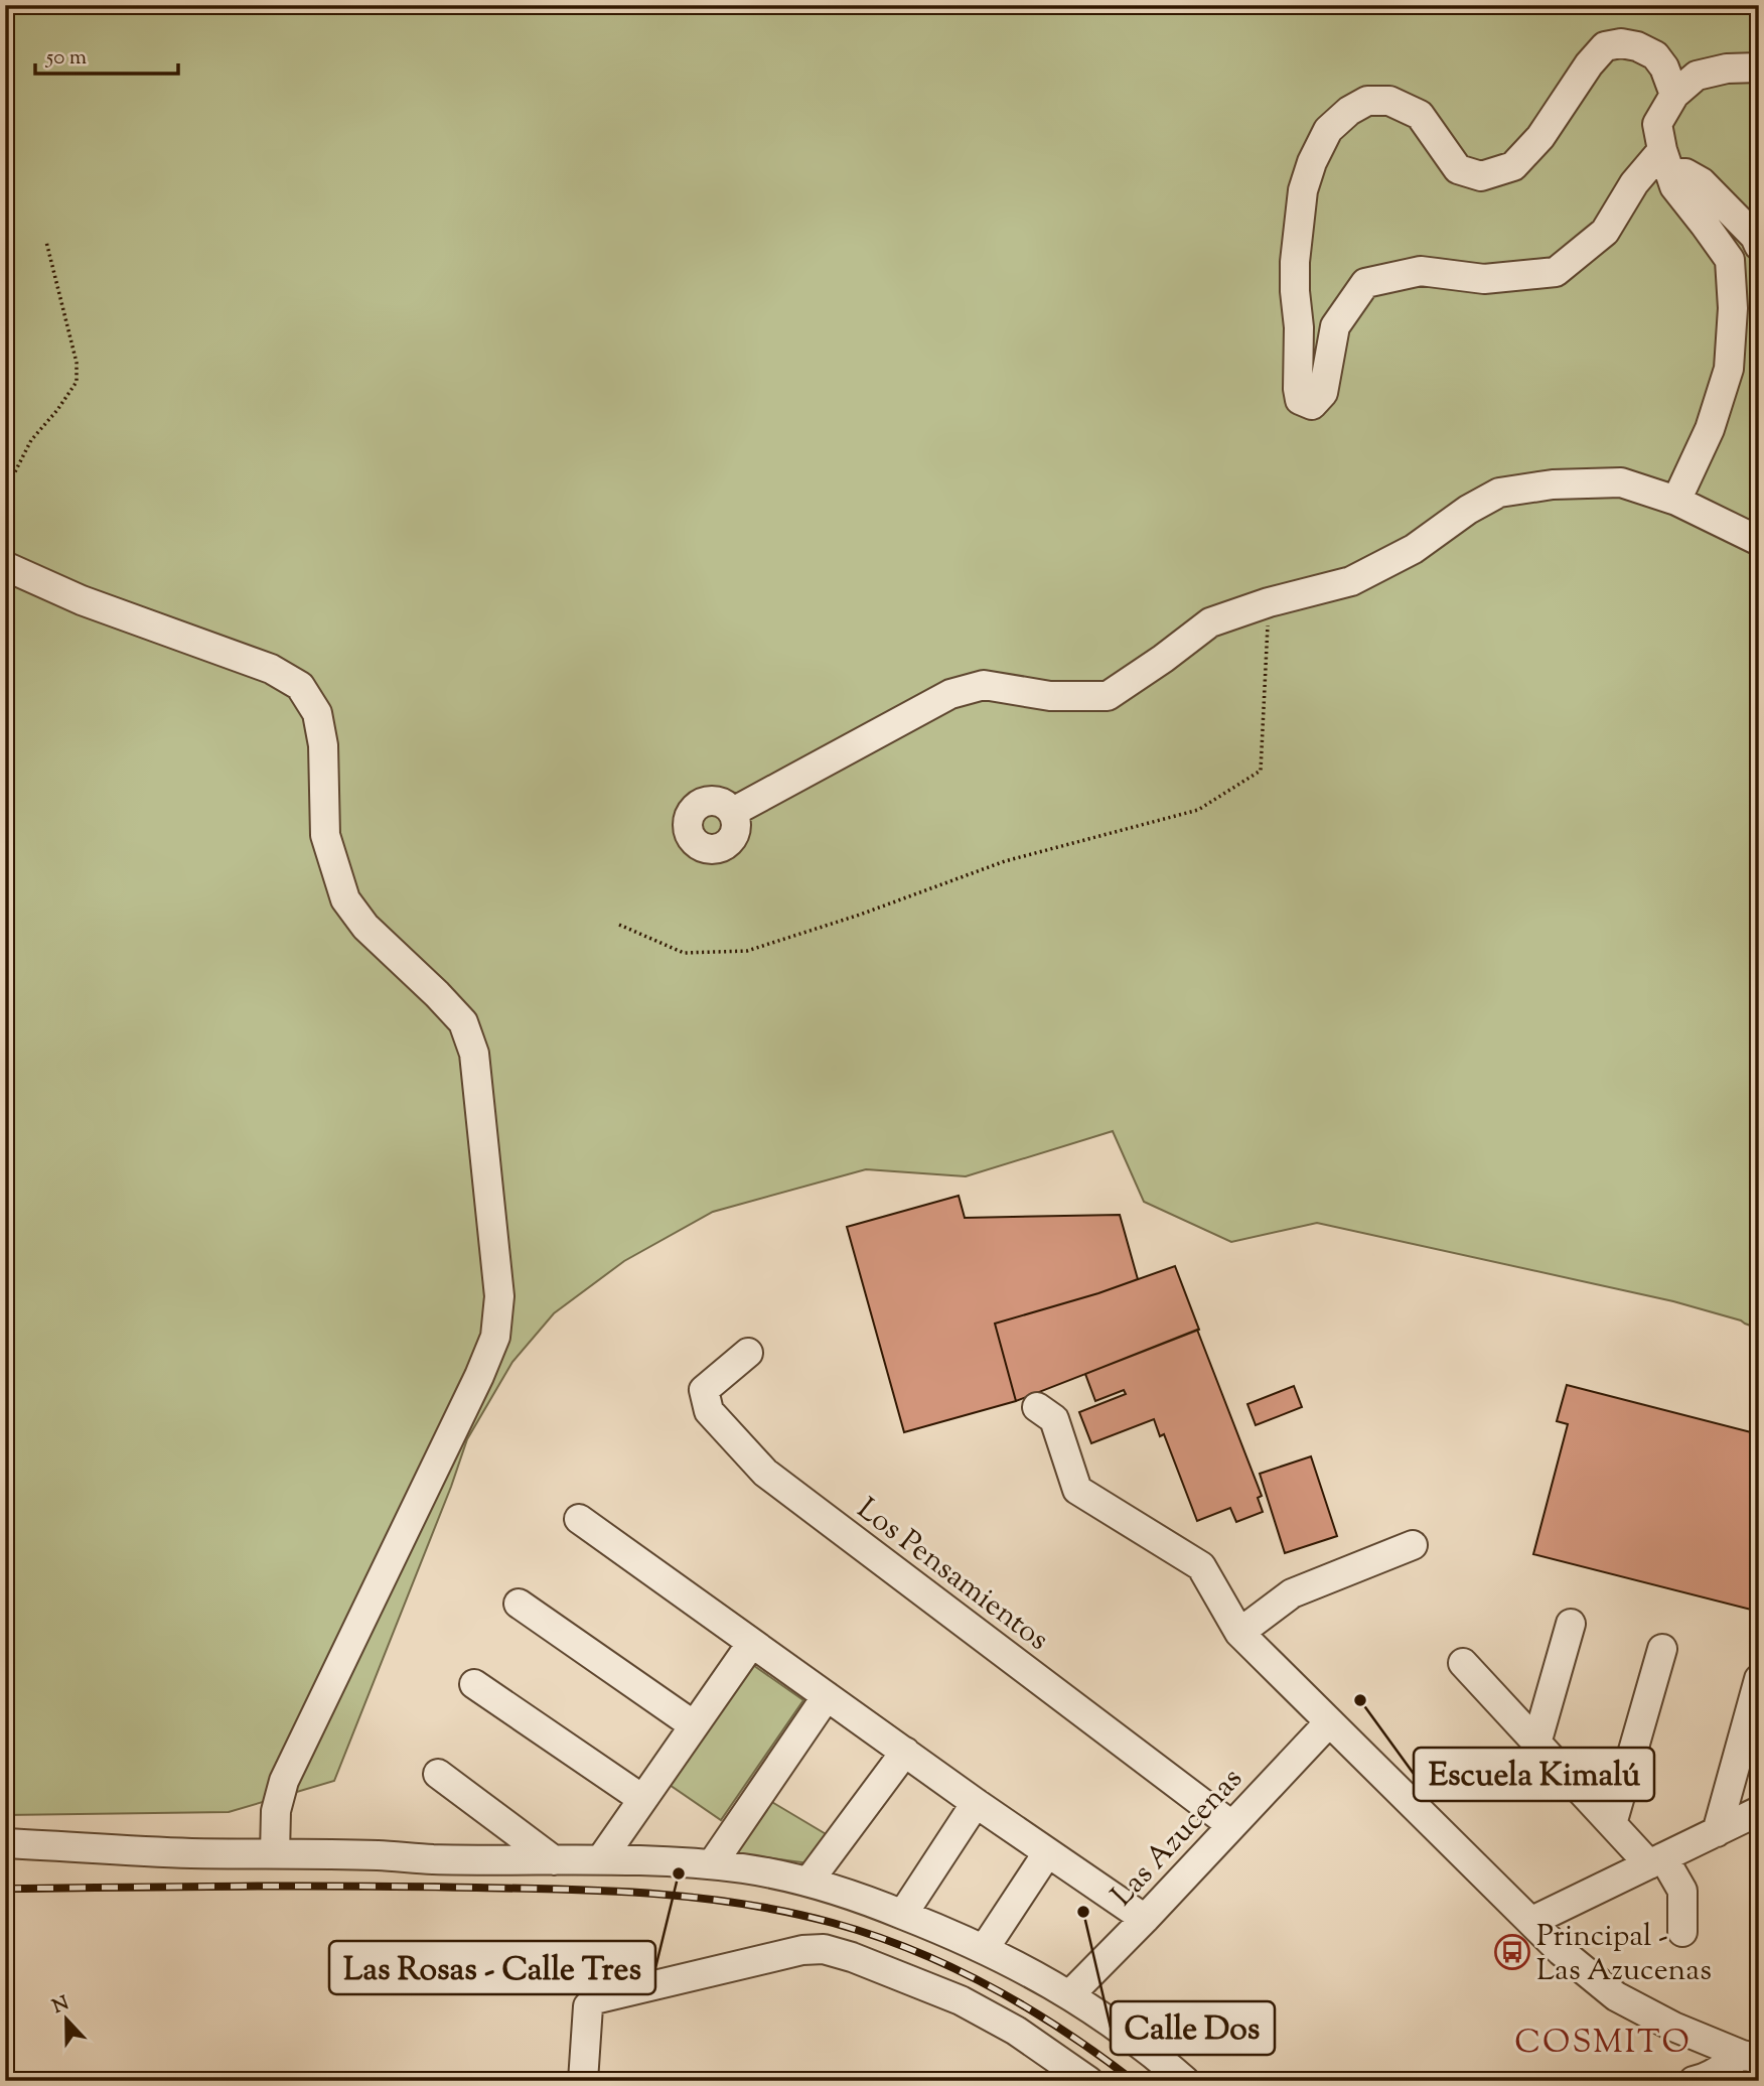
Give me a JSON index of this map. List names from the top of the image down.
{
  "streets": {
    "street": ["Los Pensamientos", "Las Azucenas"]
  },
  "crossings": [
    ["Los Pensamientos", "Las Azucenas"]
  ],
  "districts": ["COSMITO"],
  "places": {
    "other": ["Escuela Kimalú", "Las Rosas - Calle Tres", "Calle Dos"],
    "bus stop": ["Principal - Las Azucenas"]
  },
  "scale_bar": "50 m",
  "north": "top"
}
